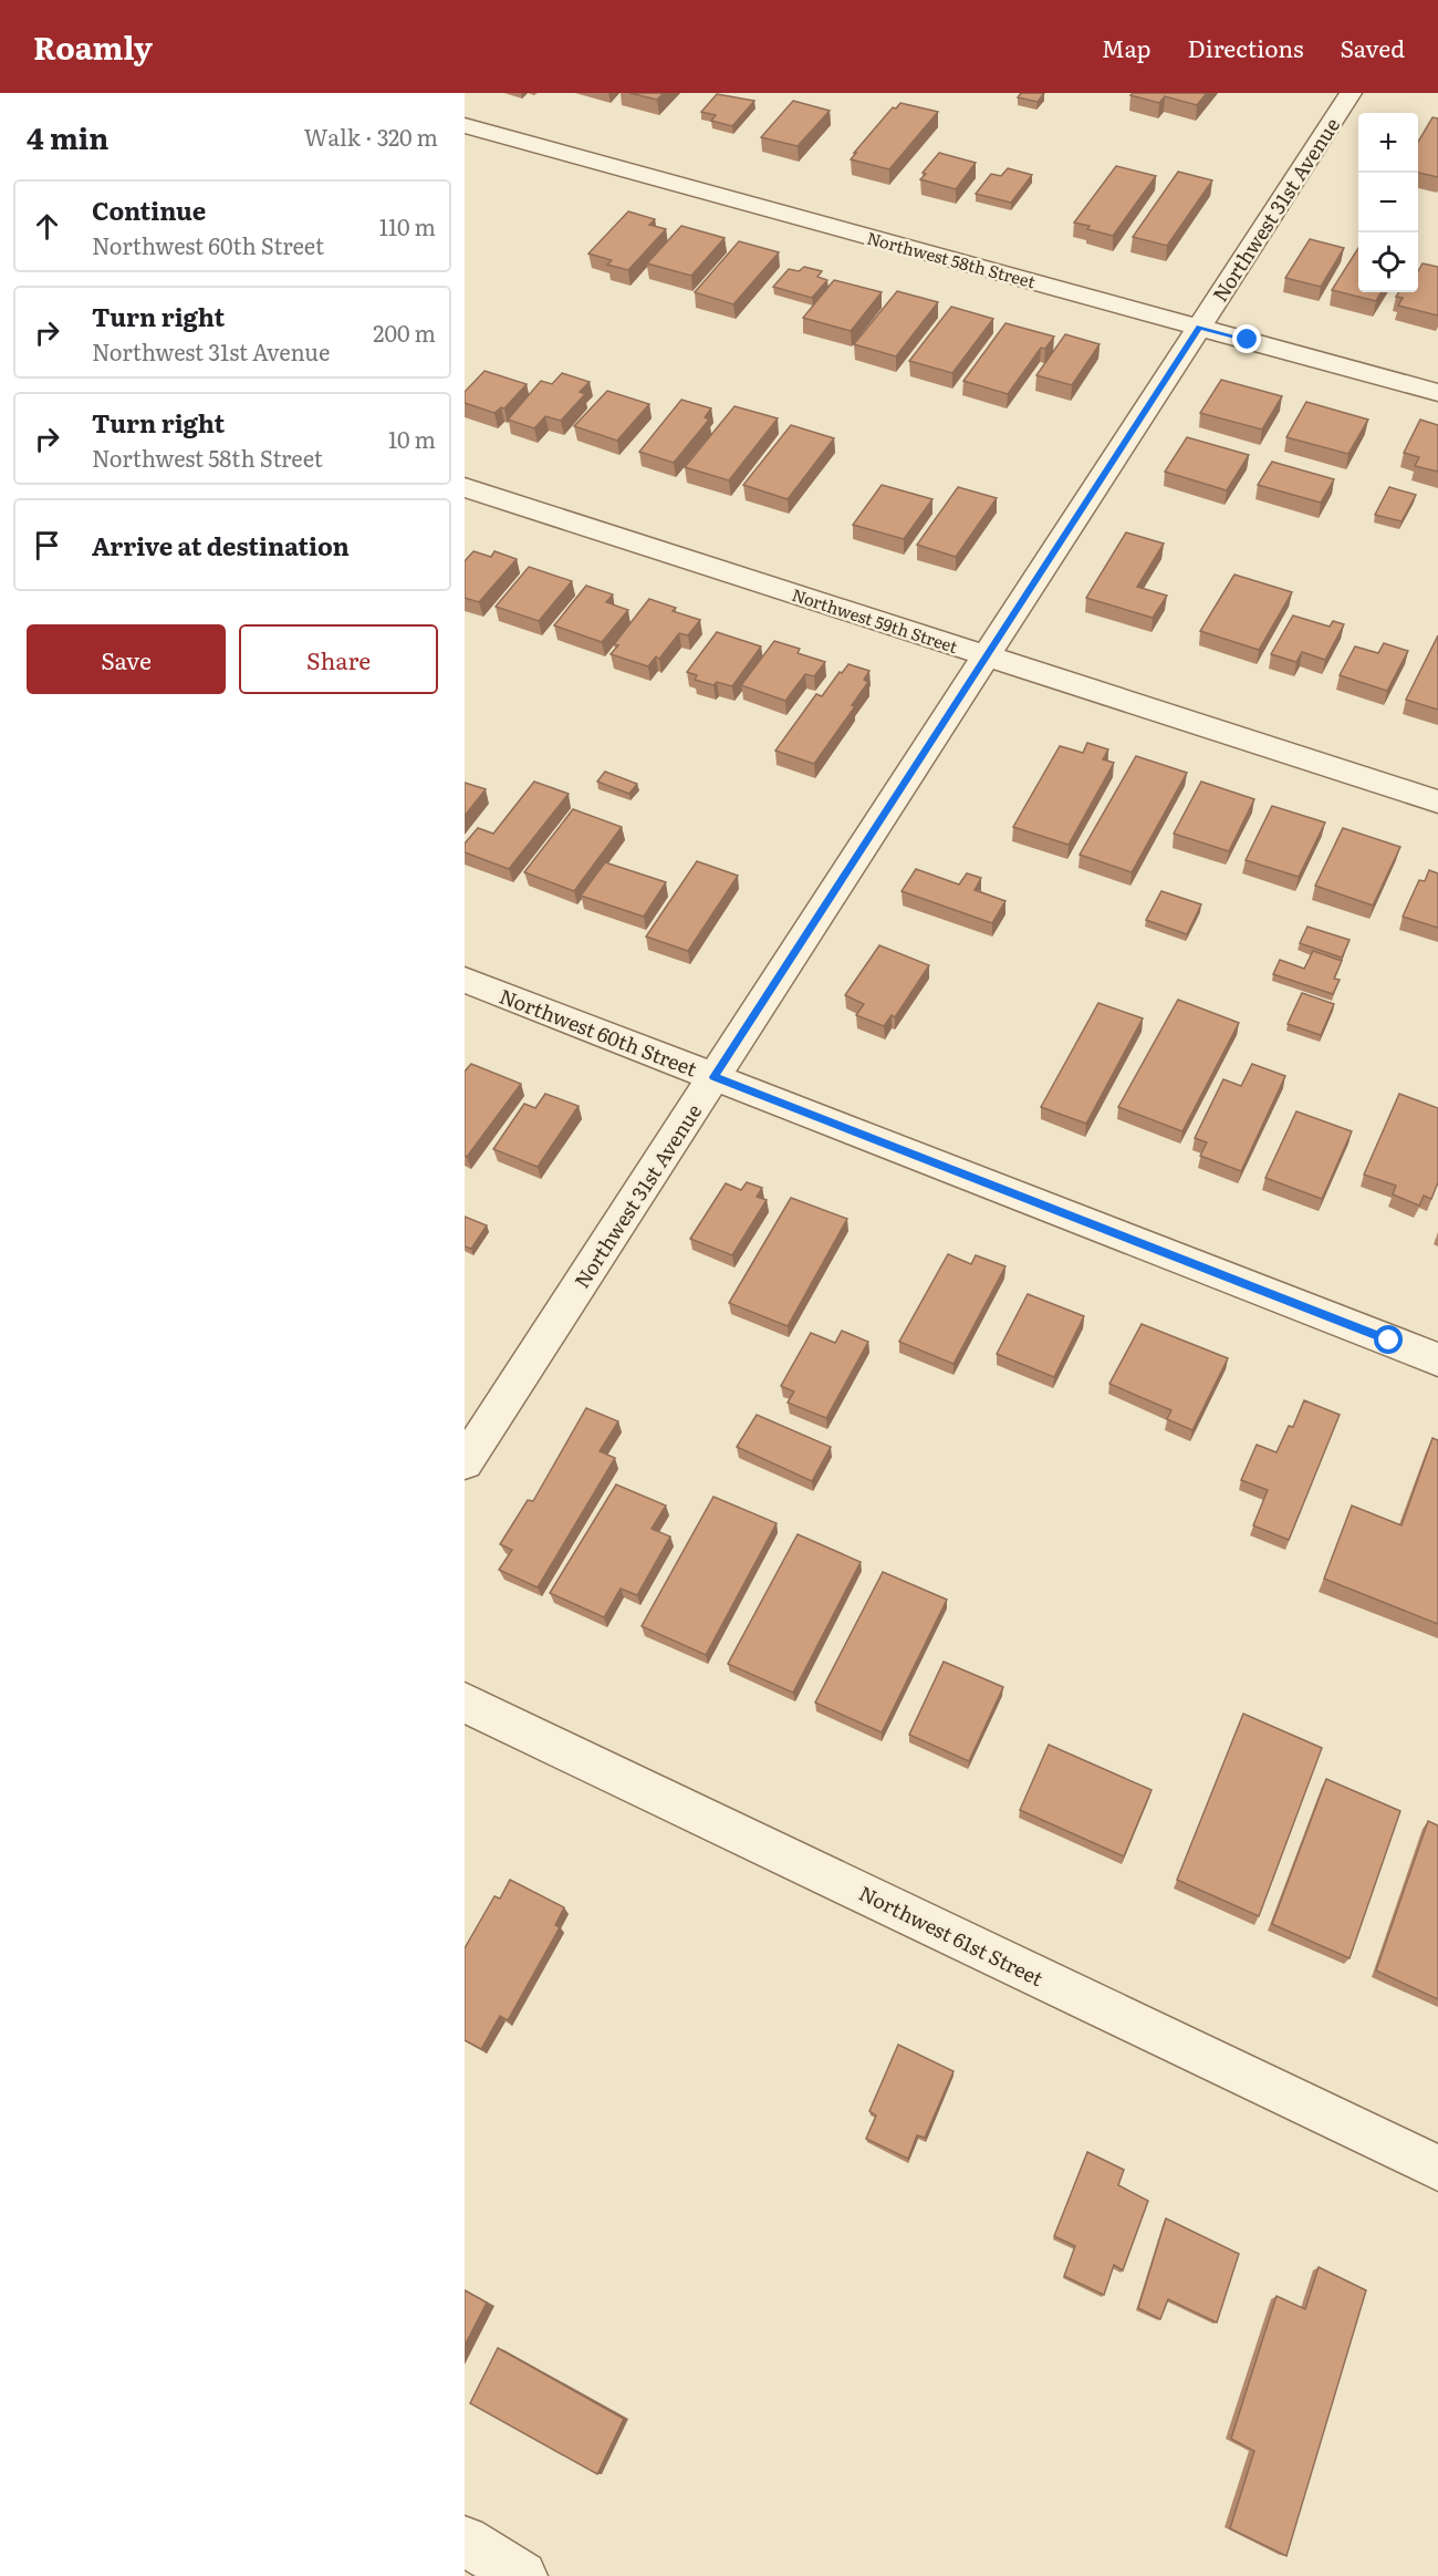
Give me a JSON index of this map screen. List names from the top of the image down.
{
  "streets": {
    "street": [
      "Northwest 31st Avenue",
      "Northwest 58th Street",
      "Northwest 59th Street",
      "Northwest 60th Street",
      "Northwest 61st Street"
    ]
  },
  "crossings": [
    ["Northwest 31st Avenue", "Northwest 58th Street"],
    ["Northwest 31st Avenue", "Northwest 59th Street"],
    ["Northwest 31st Avenue", "Northwest 60th Street"]
  ],
  "page": {
    "header": "Roamly",
    "nav": ["Map", "Directions", "Saved"],
    "heading": ["4 min", "Walk · 320 m"],
    "map_buttons": ["+", "−"],
    "list": [
      ["Continue", "Northwest 60th Street", "110 m"],
      ["Turn right", "Northwest 31st Avenue", "200 m"],
      ["Turn right", "Northwest 58th Street", "10 m"],
      "Arrive at destination"
    ],
    "buttons": ["Save", "Share"]
  }
}
